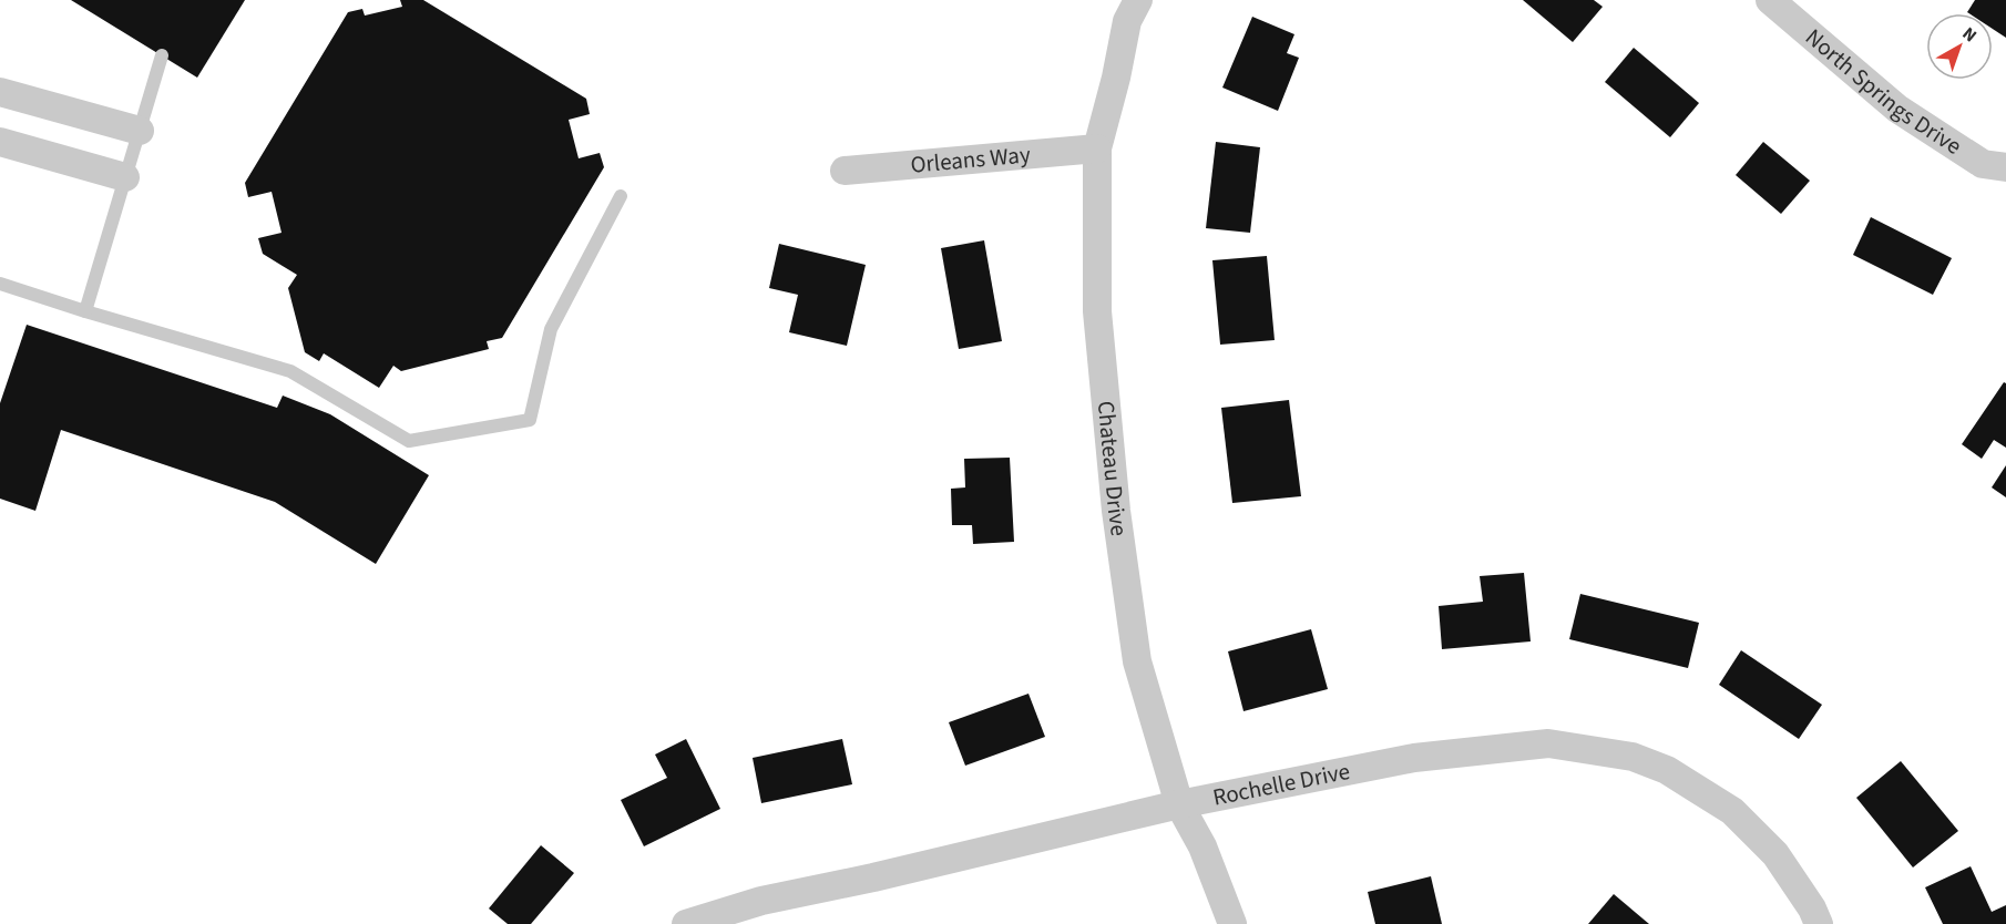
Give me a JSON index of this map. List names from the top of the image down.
{
  "streets": {
    "street": [
      "North Springs Drive",
      "Orleans Way",
      "Chateau Drive",
      "Rochelle Drive"
    ]
  },
  "crossings": [
    ["Orleans Way", "Chateau Drive"],
    ["Chateau Drive", "Rochelle Drive"]
  ],
  "north": "top right"
}
